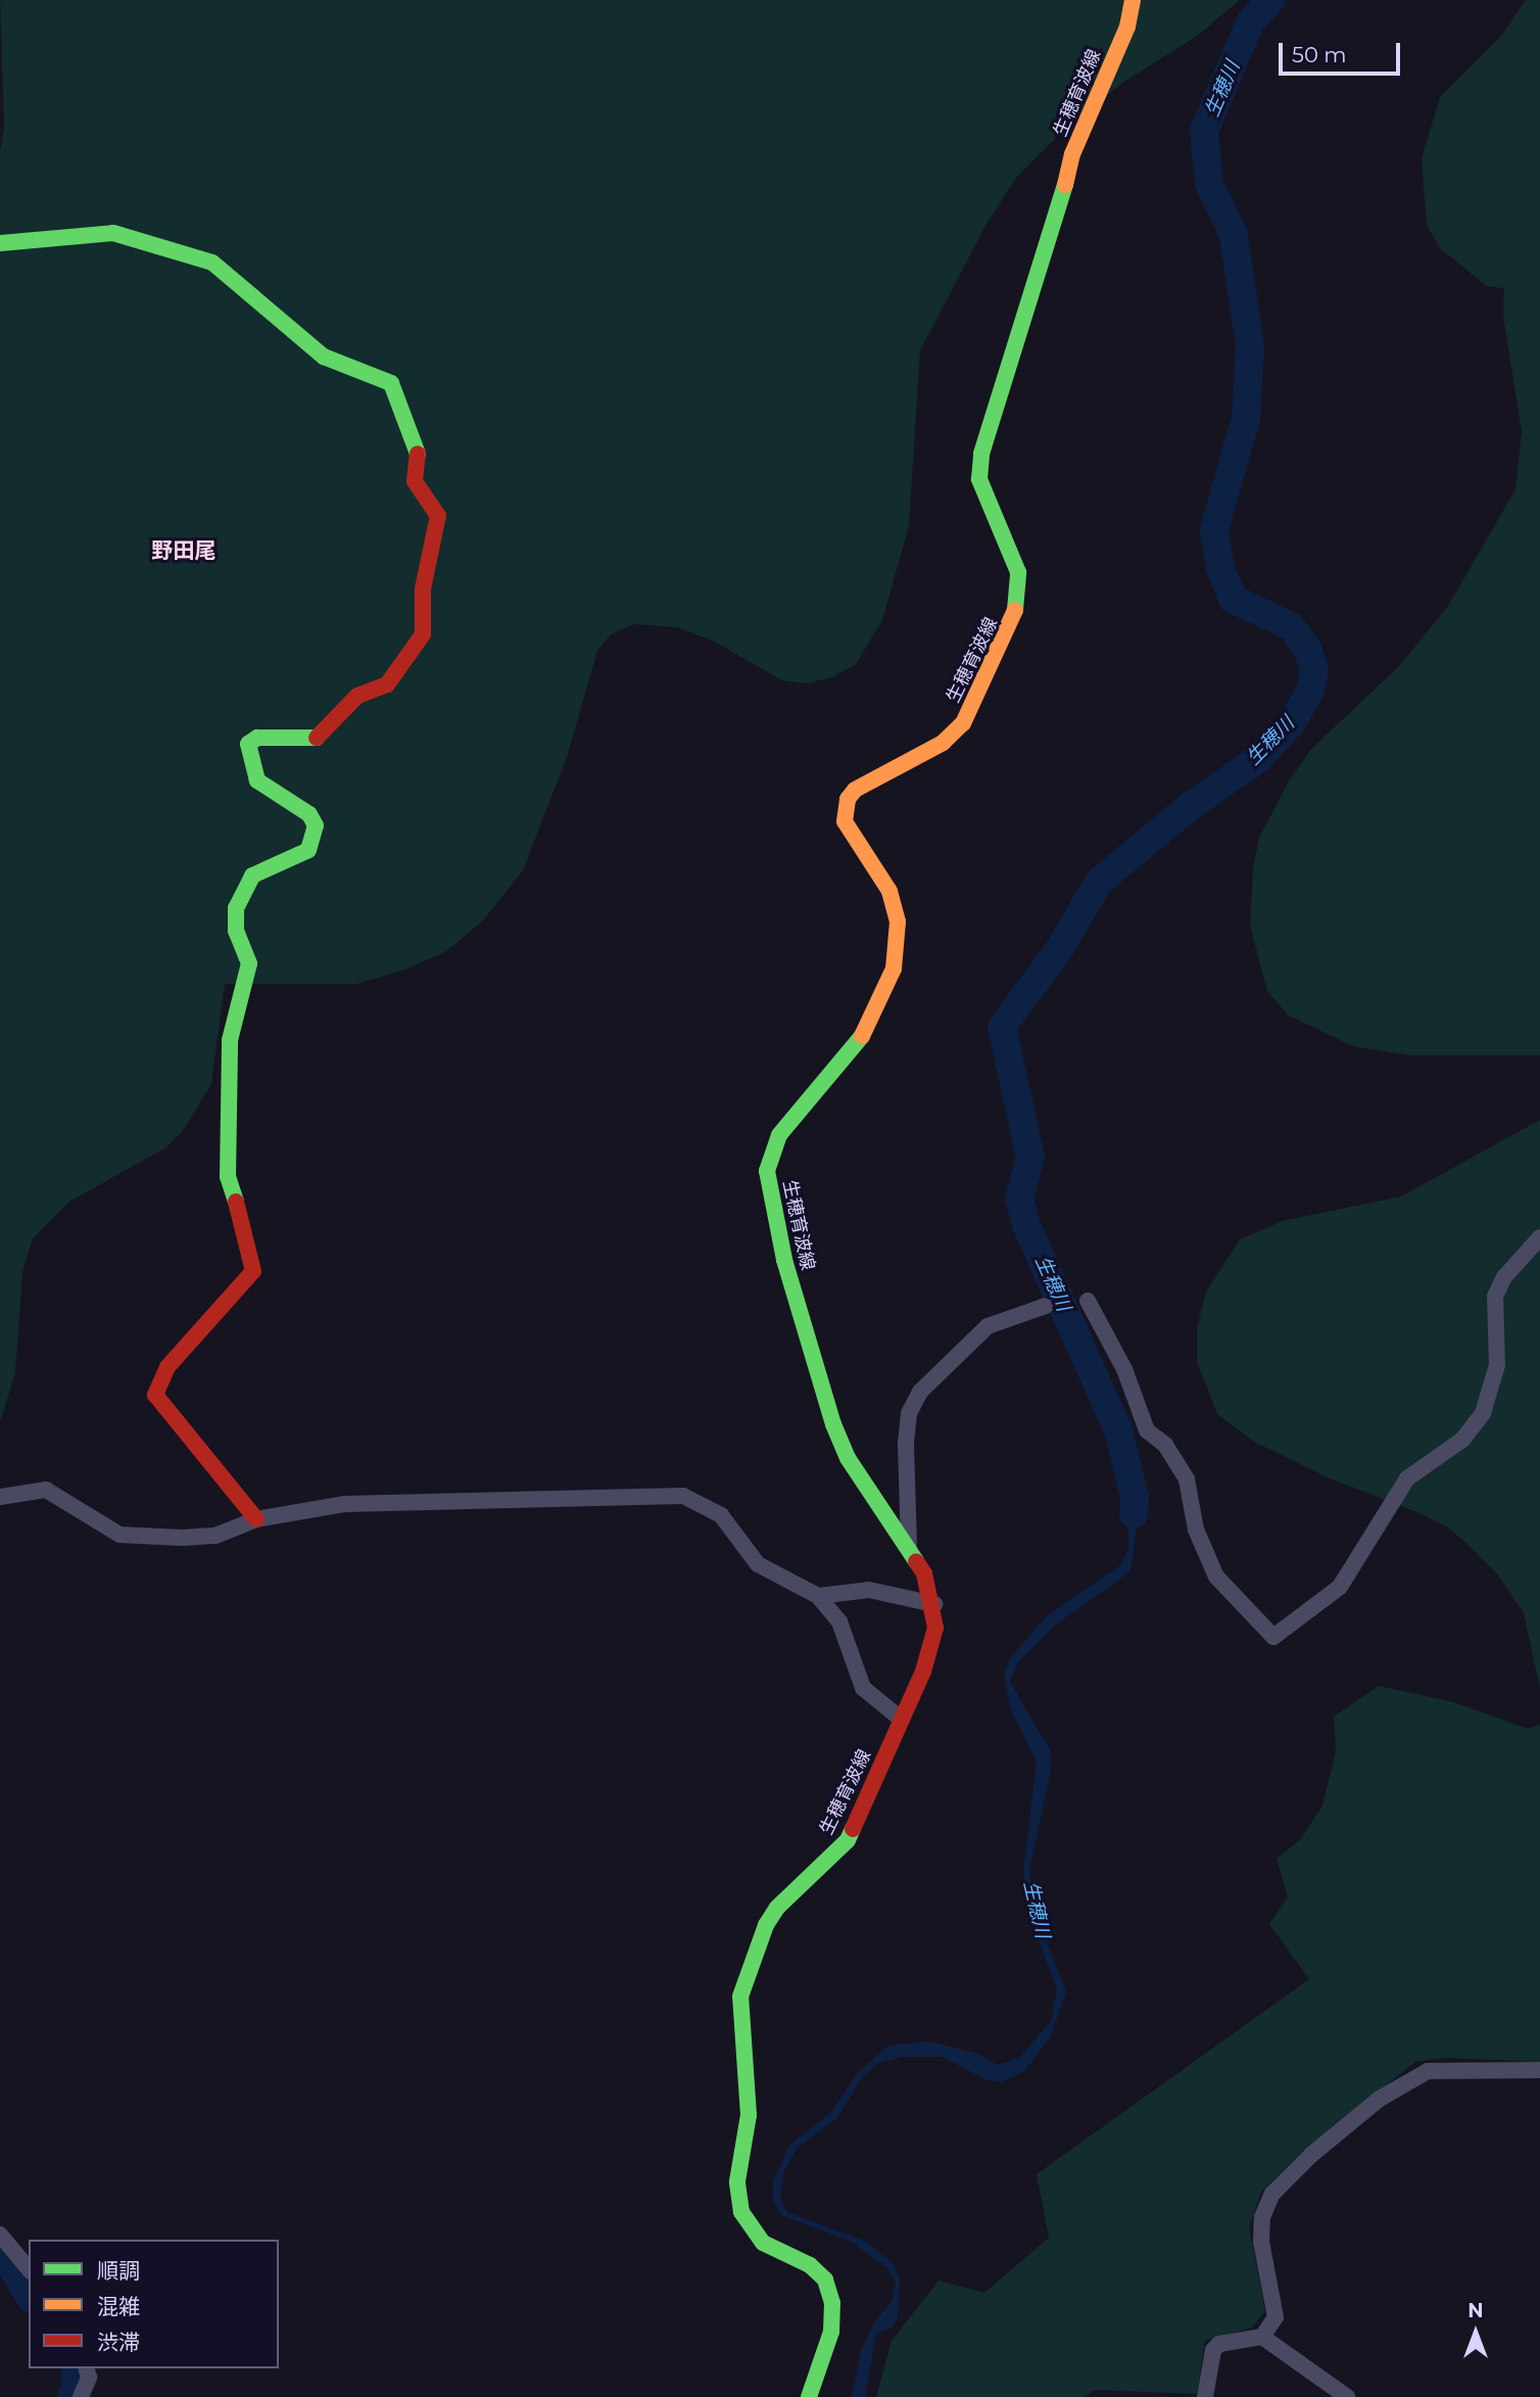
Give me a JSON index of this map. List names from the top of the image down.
{
  "streets": {
    "main road": ["生穂育波線"]
  },
  "districts": ["野田尾"],
  "water": ["生穂川"],
  "legend": ["順調", "混雑", "渋滞"],
  "scale_bar": "50 m",
  "north": "top"
}
